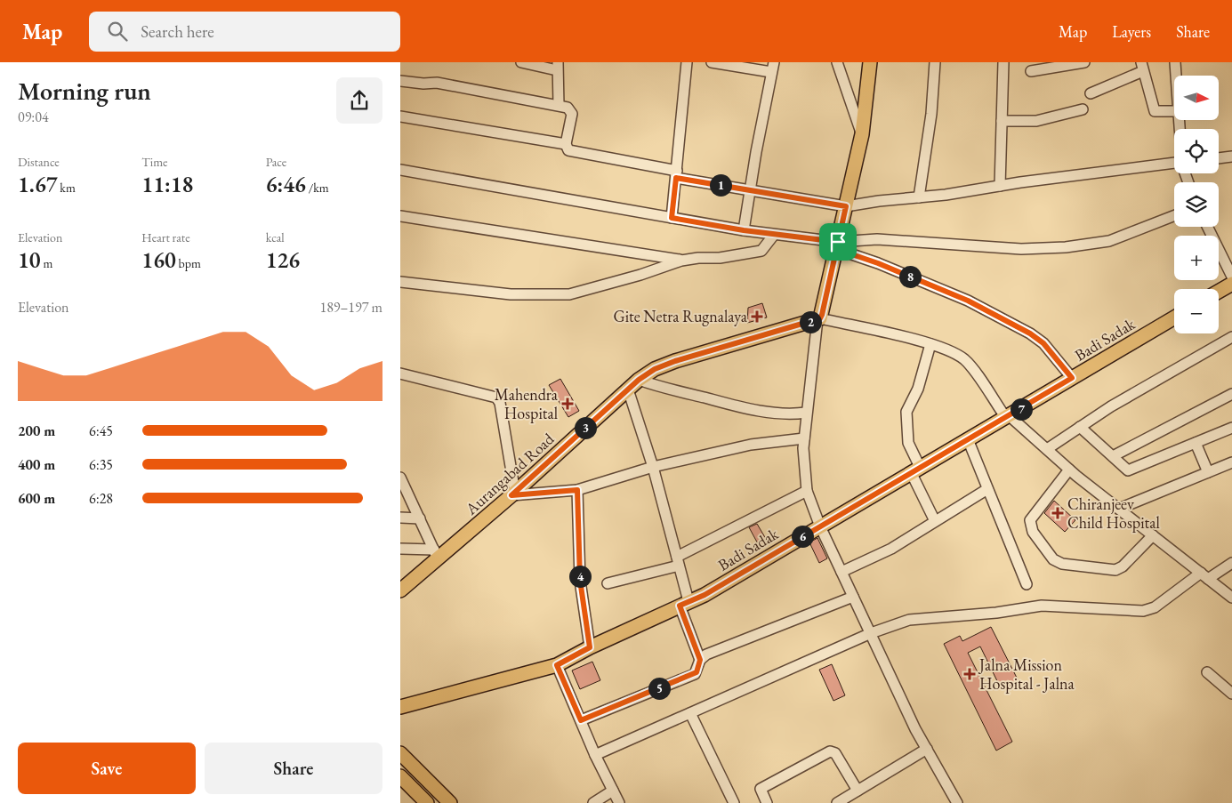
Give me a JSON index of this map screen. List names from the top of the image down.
{
  "streets": {
    "main road": ["Badi Sadak", "Aurangabad Road"]
  },
  "places": {
    "health": [
      "Gite Netra Rugnalaya",
      "Mahendra Hospital",
      "Chiranjeev Child Hospital",
      "Jalna Mission Hospital - Jalna"
    ]
  },
  "north": "right",
  "page": {
    "header": "Map",
    "search": "Search here",
    "nav": ["Map", "Layers", "Share"],
    "heading": ["Morning run", "09:04"],
    "map_buttons": ["+", "−"],
    "stats": [
      ["Distance", "1.67 km"],
      ["Time", "11:18"],
      ["Pace", "6:46 /km"],
      ["Elevation", "10 m"],
      ["Heart rate", "160 bpm"],
      ["kcal", "126"]
    ],
    "pins": [
      "1",
      "8",
      "2",
      "7",
      "3",
      "6",
      "4",
      "5"
    ],
    "chart": ["Elevation", "189–197 m"],
    "list": [
      {
        "name": "200 m",
        "note": "6:45"
      },
      {
        "name": "400 m",
        "note": "6:35"
      },
      {
        "name": "600 m",
        "note": "6:28"
      }
    ],
    "buttons": ["Save", "Share"]
  }
}
